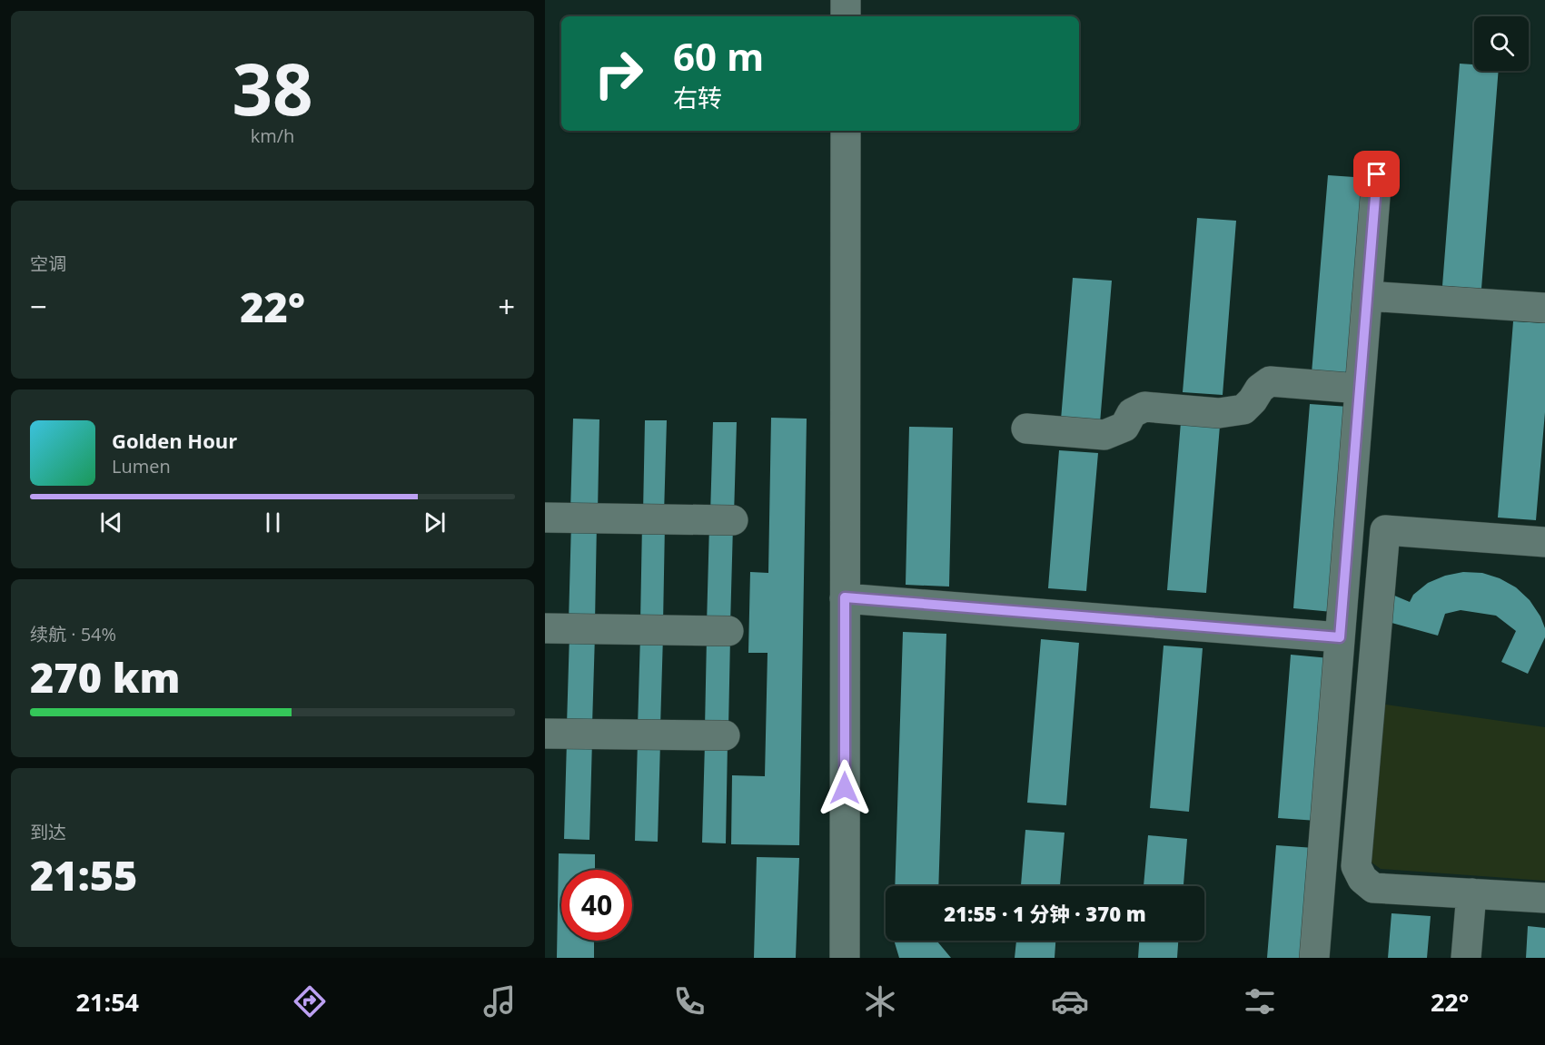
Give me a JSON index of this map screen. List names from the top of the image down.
{
  "page": {
    "tile": [
      ["38", "km/h"],
      "空调",
      ["续航 · 54%", "270 km"],
      ["到达", "21:55"]
    ],
    "turn": ["60 m", "右转"],
    "heat": ["−", "22°", "+"],
    "song": ["Golden Hour", "Lumen"],
    "limit": "40",
    "trip": "21:55 · 1 分钟 · 370 m",
    "tabs": ["21:54", "22°"]
  }
}
